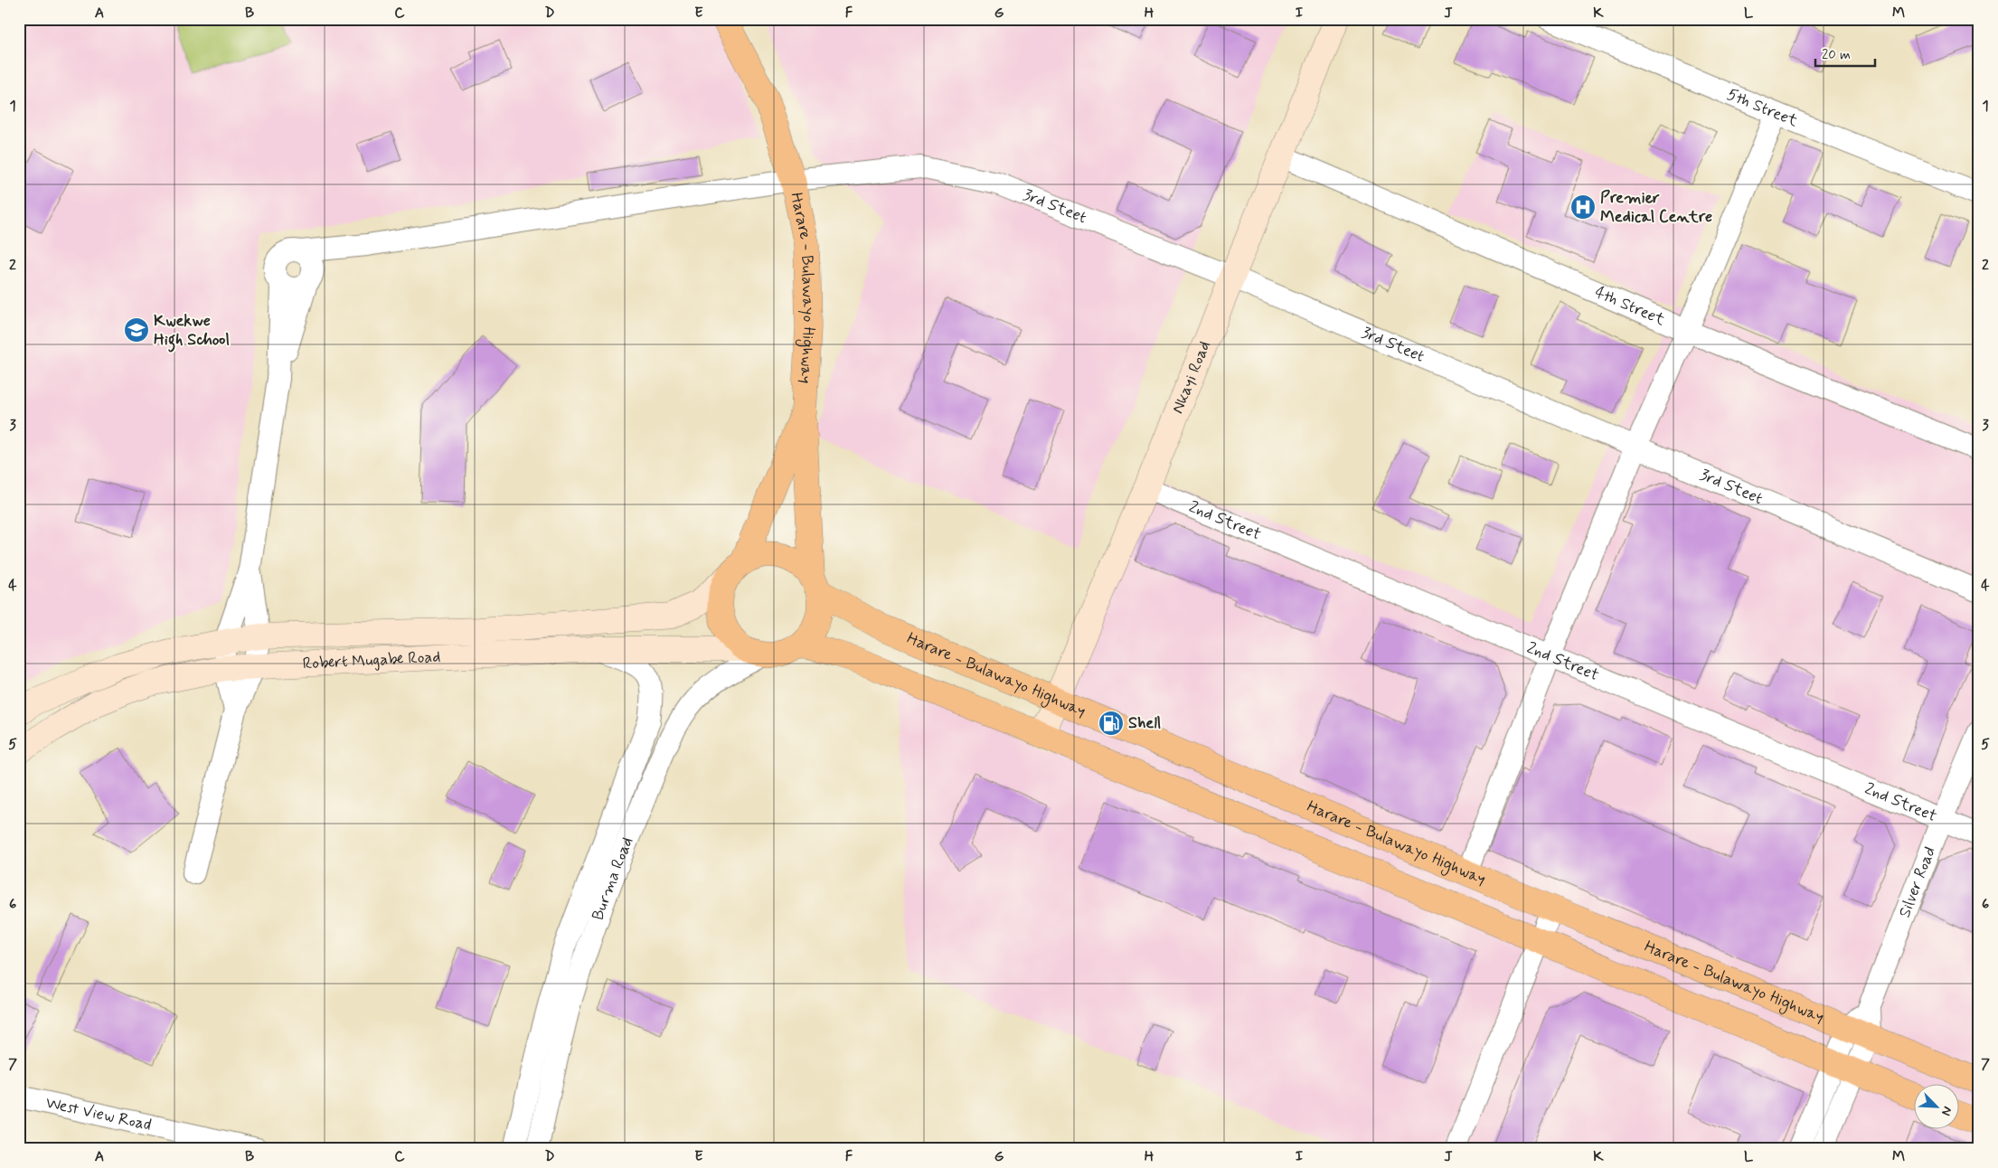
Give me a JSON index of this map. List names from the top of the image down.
{
  "streets": {
    "highway": ["Harare - Bulawayo Highway"],
    "main road": ["Nkayi Road", "Robert Mugabe Road"],
    "street": [
      "5th Street",
      "3rd Steet",
      "4th Street",
      "2nd Street",
      "Burma Road",
      "Silver Road",
      "West View Road"
    ]
  },
  "crossings": [
    ["3rd Steet", "Harare - Bulawayo Highway"],
    ["3rd Steet", "Nkayi Road"],
    ["Harare - Bulawayo Highway", "Nkayi Road"],
    ["Harare - Bulawayo Highway", "Robert Mugabe Road"],
    ["Harare - Bulawayo Highway", "Burma Road"],
    ["Harare - Bulawayo Highway", "Silver Road"],
    ["4th Street", "Nkayi Road"],
    ["Nkayi Road", "2nd Street"],
    ["2nd Street", "Silver Road"],
    ["Robert Mugabe Road", "Burma Road"]
  ],
  "places": {
    "hospital": ["Premier Medical Centre"],
    "school or university": ["Kwekwe High School"],
    "fuel station": ["Shell"]
  },
  "scale_bar": "20 m",
  "north": "bottom right",
  "grid": {
    "columns": [
      "A",
      "B",
      "C",
      "D",
      "E",
      "F",
      "G",
      "H",
      "I",
      "J",
      "K",
      "L",
      "M"
    ],
    "rows": [
      "1",
      "2",
      "3",
      "4",
      "5",
      "6",
      "7"
    ]
  }
}
